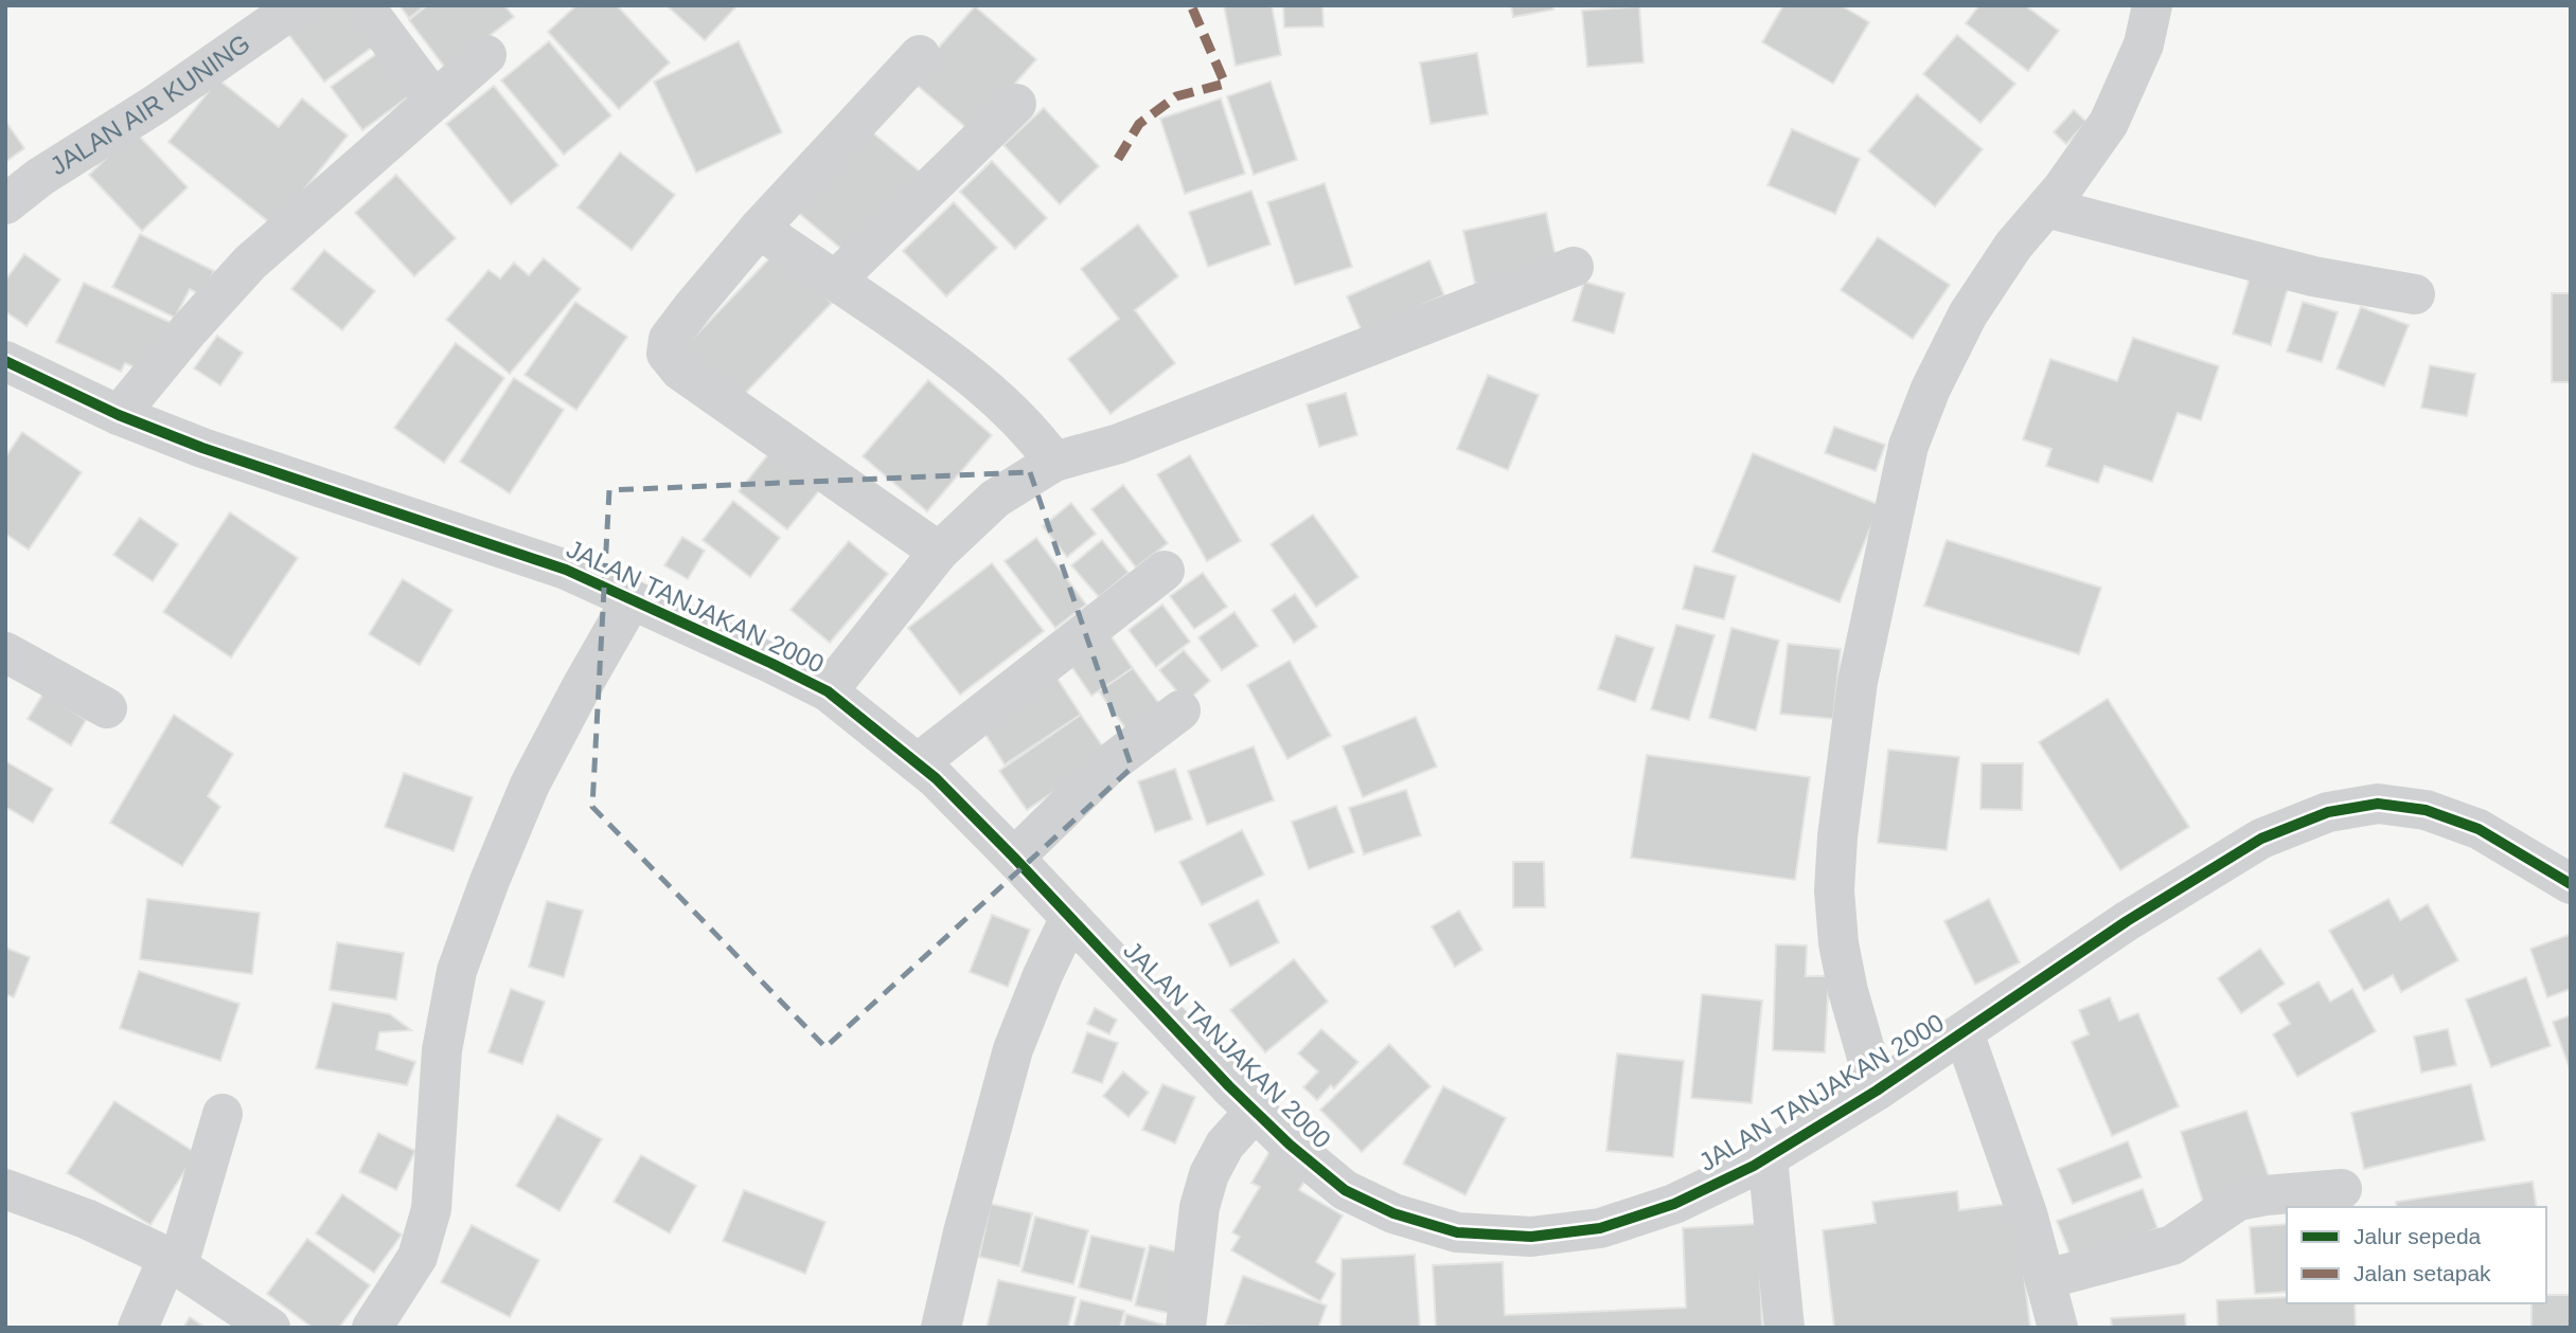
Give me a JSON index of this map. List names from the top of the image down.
{
  "streets": {
    "street": ["JALAN AIR KUNING", "JALAN TANJAKAN 2000"]
  },
  "legend": ["Jalur sepeda", "Jalan setapak"]
}
